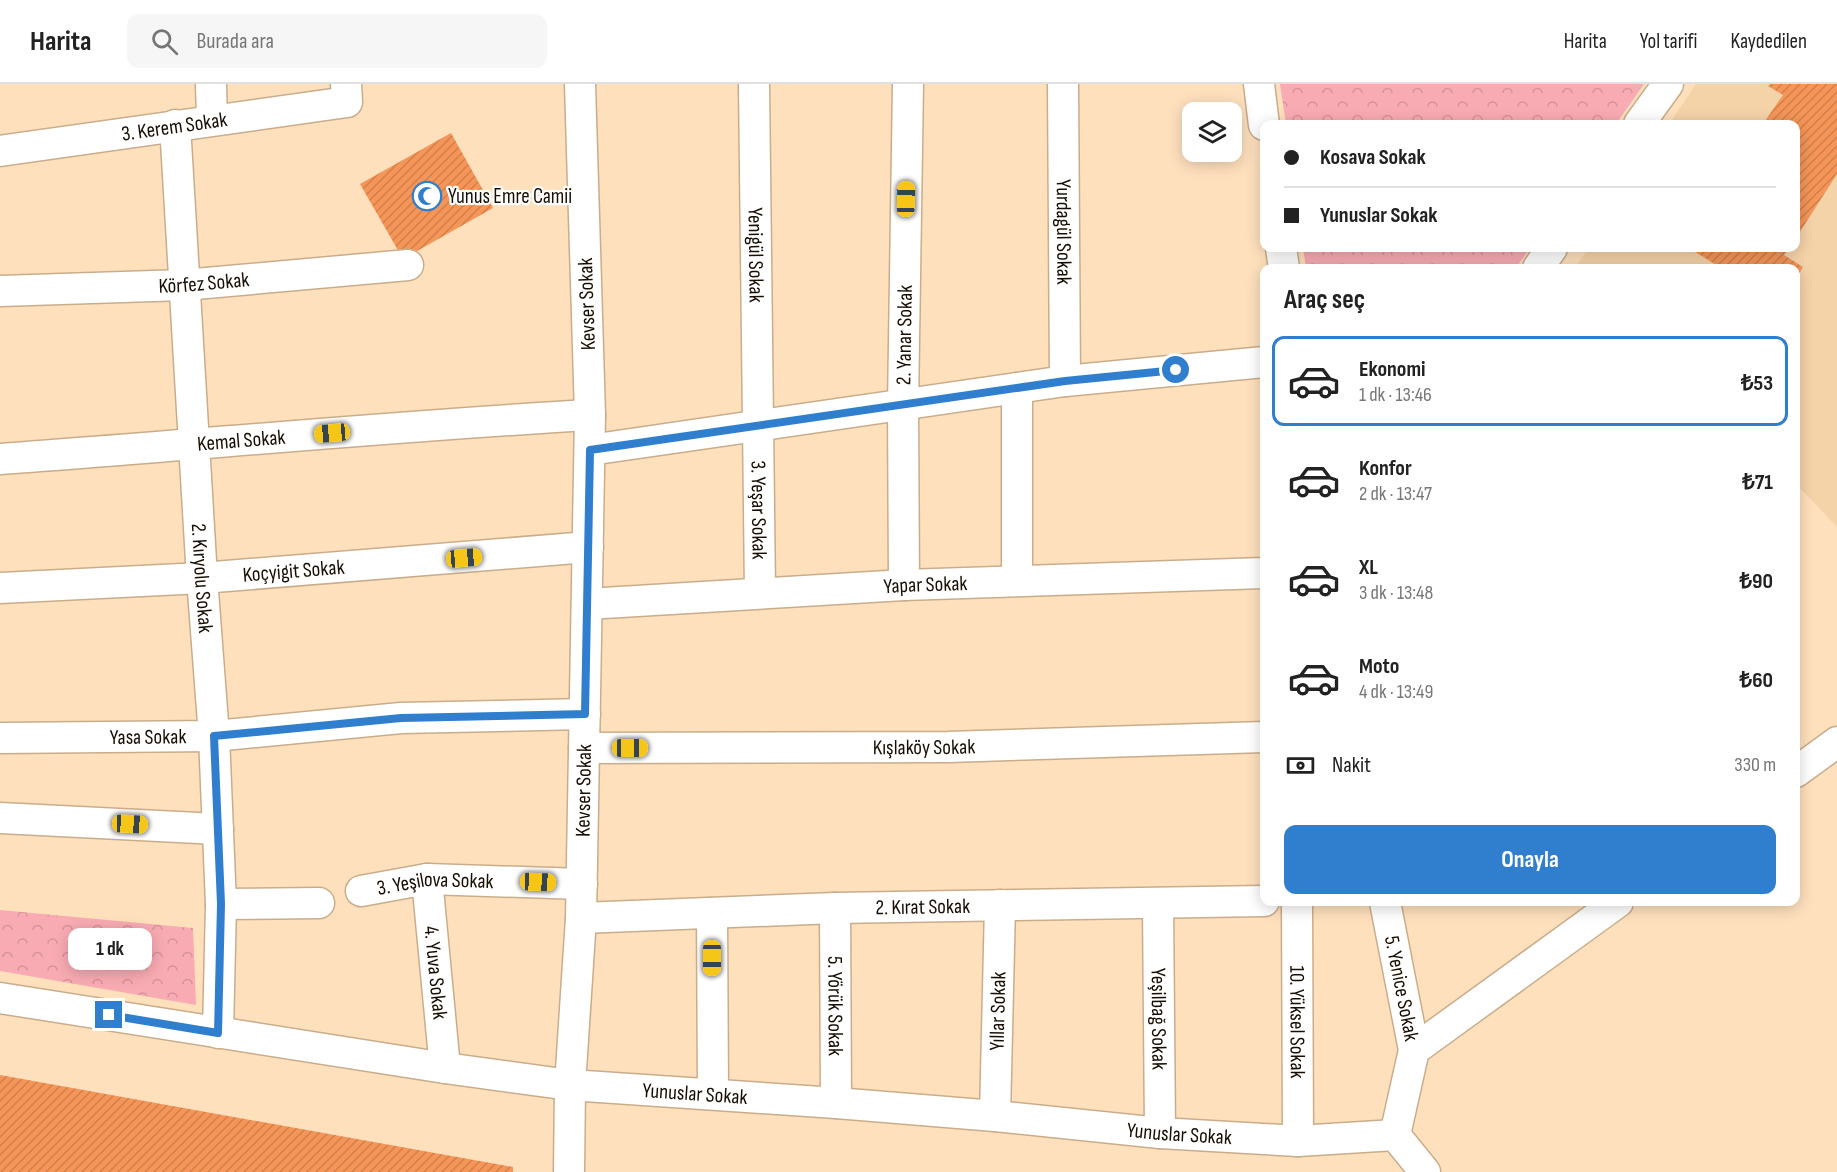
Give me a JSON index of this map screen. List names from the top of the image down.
{
  "streets": {
    "street": [
      "3. Kerem Sokak",
      "Yurdagül Sokak",
      "Yenigül Sokak",
      "Körfez Sokak",
      "Kevser Sokak",
      "2. Yanar Sokak",
      "Kemal Sokak",
      "3. Yeşar Sokak",
      "Koçyigit Sokak",
      "2. Kıryolu Sokak",
      "Yapar Sokak",
      "Yasa Sokak",
      "Kışlaköy Sokak",
      "3. Yeşilova Sokak",
      "2. Kırat Sokak",
      "4. Yuva Sokak",
      "5. Yenice Sokak",
      "5. Yörük Sokak",
      "Yıllar Sokak",
      "Yeşilbağ Sokak",
      "10. Yüksel Sokak",
      "Yunuslar Sokak"
    ]
  },
  "crossings": [
    ["3. Kerem Sokak", "2. Kıryolu Sokak"],
    ["Yenigül Sokak", "3. Yeşar Sokak"],
    ["Körfez Sokak", "2. Kıryolu Sokak"],
    ["Kevser Sokak", "Kemal Sokak"],
    ["Kevser Sokak", "Koçyigit Sokak"],
    ["Kevser Sokak", "Yapar Sokak"],
    ["Kevser Sokak", "Yasa Sokak"],
    ["Kevser Sokak", "Kışlaköy Sokak"],
    ["Kevser Sokak", "3. Yeşilova Sokak"],
    ["Kevser Sokak", "2. Kırat Sokak"],
    ["Kevser Sokak", "Yunuslar Sokak"],
    ["2. Yanar Sokak", "Yapar Sokak"],
    ["Kemal Sokak", "2. Kıryolu Sokak"],
    ["3. Yeşar Sokak", "Yapar Sokak"],
    ["Koçyigit Sokak", "2. Kıryolu Sokak"],
    ["2. Kıryolu Sokak", "Yasa Sokak"],
    ["2. Kıryolu Sokak", "Yunuslar Sokak"],
    ["3. Yeşilova Sokak", "4. Yuva Sokak"],
    ["2. Kırat Sokak", "5. Yörük Sokak"],
    ["2. Kırat Sokak", "Yıllar Sokak"],
    ["2. Kırat Sokak", "Yeşilbağ Sokak"],
    ["4. Yuva Sokak", "Yunuslar Sokak"],
    ["5. Yenice Sokak", "Yunuslar Sokak"],
    ["5. Yörük Sokak", "Yunuslar Sokak"],
    ["Yıllar Sokak", "Yunuslar Sokak"],
    ["Yeşilbağ Sokak", "Yunuslar Sokak"],
    ["10. Yüksel Sokak", "Yunuslar Sokak"]
  ],
  "places": {
    "mosque": ["Yunus Emre Camii"]
  },
  "page": {
    "header": "Harita",
    "search": "Burada ara",
    "nav": ["Harita", "Yol tarifi", "Kaydedilen"],
    "banner": ["Kosava Sokak", "Yunuslar Sokak"],
    "heading": "Araç seç",
    "list": [
      {
        "name": "Ekonomi",
        "note": "1 dk · 13:46",
        "value": "₺53"
      },
      {
        "name": "Konfor",
        "note": "2 dk · 13:47",
        "value": "₺71"
      },
      {
        "name": "XL",
        "note": "3 dk · 13:48",
        "value": "₺90"
      },
      {
        "name": "Moto",
        "note": "4 dk · 13:49",
        "value": "₺60"
      }
    ],
    "pay": ["Nakit", "330 m"],
    "buttons": "Onayla",
    "bubble": "1 dk"
  }
}
